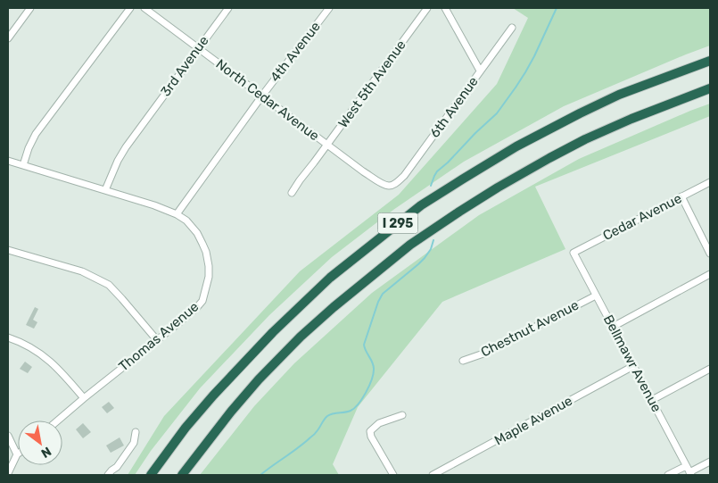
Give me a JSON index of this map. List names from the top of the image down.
{
  "streets": {
    "highway": ["I 295"],
    "street": [
      "4th Avenue",
      "3rd Avenue",
      "West 5th Avenue",
      "North Cedar Avenue",
      "6th Avenue",
      "Cedar Avenue",
      "Chestnut Avenue",
      "Thomas Avenue",
      "Bellmawr Avenue",
      "Maple Avenue"
    ]
  },
  "crossings": [
    ["4th Avenue", "North Cedar Avenue"],
    ["4th Avenue", "Thomas Avenue"],
    ["3rd Avenue", "North Cedar Avenue"],
    ["3rd Avenue", "Thomas Avenue"],
    ["West 5th Avenue", "North Cedar Avenue"],
    ["North Cedar Avenue", "6th Avenue"],
    ["Cedar Avenue", "Bellmawr Avenue"],
    ["Chestnut Avenue", "Bellmawr Avenue"],
    ["Bellmawr Avenue", "Maple Avenue"]
  ],
  "north": "bottom right"
}
